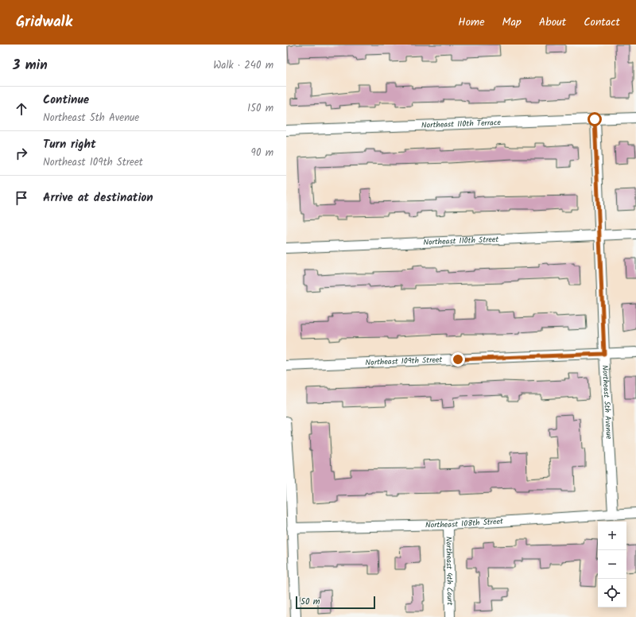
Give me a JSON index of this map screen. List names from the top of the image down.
{
  "streets": {
    "street": [
      "Northeast 110th Terrace",
      "Northeast 110th Street",
      "Northeast 109th Street",
      "Northeast 5th Avenue",
      "Northeast 108th Street",
      "Northeast 4th Court"
    ]
  },
  "crossings": [
    ["Northeast 110th Terrace", "Northeast 5th Avenue"],
    ["Northeast 110th Street", "Northeast 5th Avenue"],
    ["Northeast 109th Street", "Northeast 5th Avenue"],
    ["Northeast 5th Avenue", "Northeast 108th Street"],
    ["Northeast 108th Street", "Northeast 4th Court"]
  ],
  "scale_bar": "50 m",
  "page": {
    "header": "Gridwalk",
    "nav": [
      "Home",
      "Map",
      "About",
      "Contact"
    ],
    "heading": ["3 min", "Walk · 240 m"],
    "list": [
      ["Continue", "Northeast 5th Avenue", "150 m"],
      ["Turn right", "Northeast 109th Street", "90 m"],
      "Arrive at destination"
    ],
    "map_buttons": ["+", "−"],
    "scale": "50 m"
  }
}
